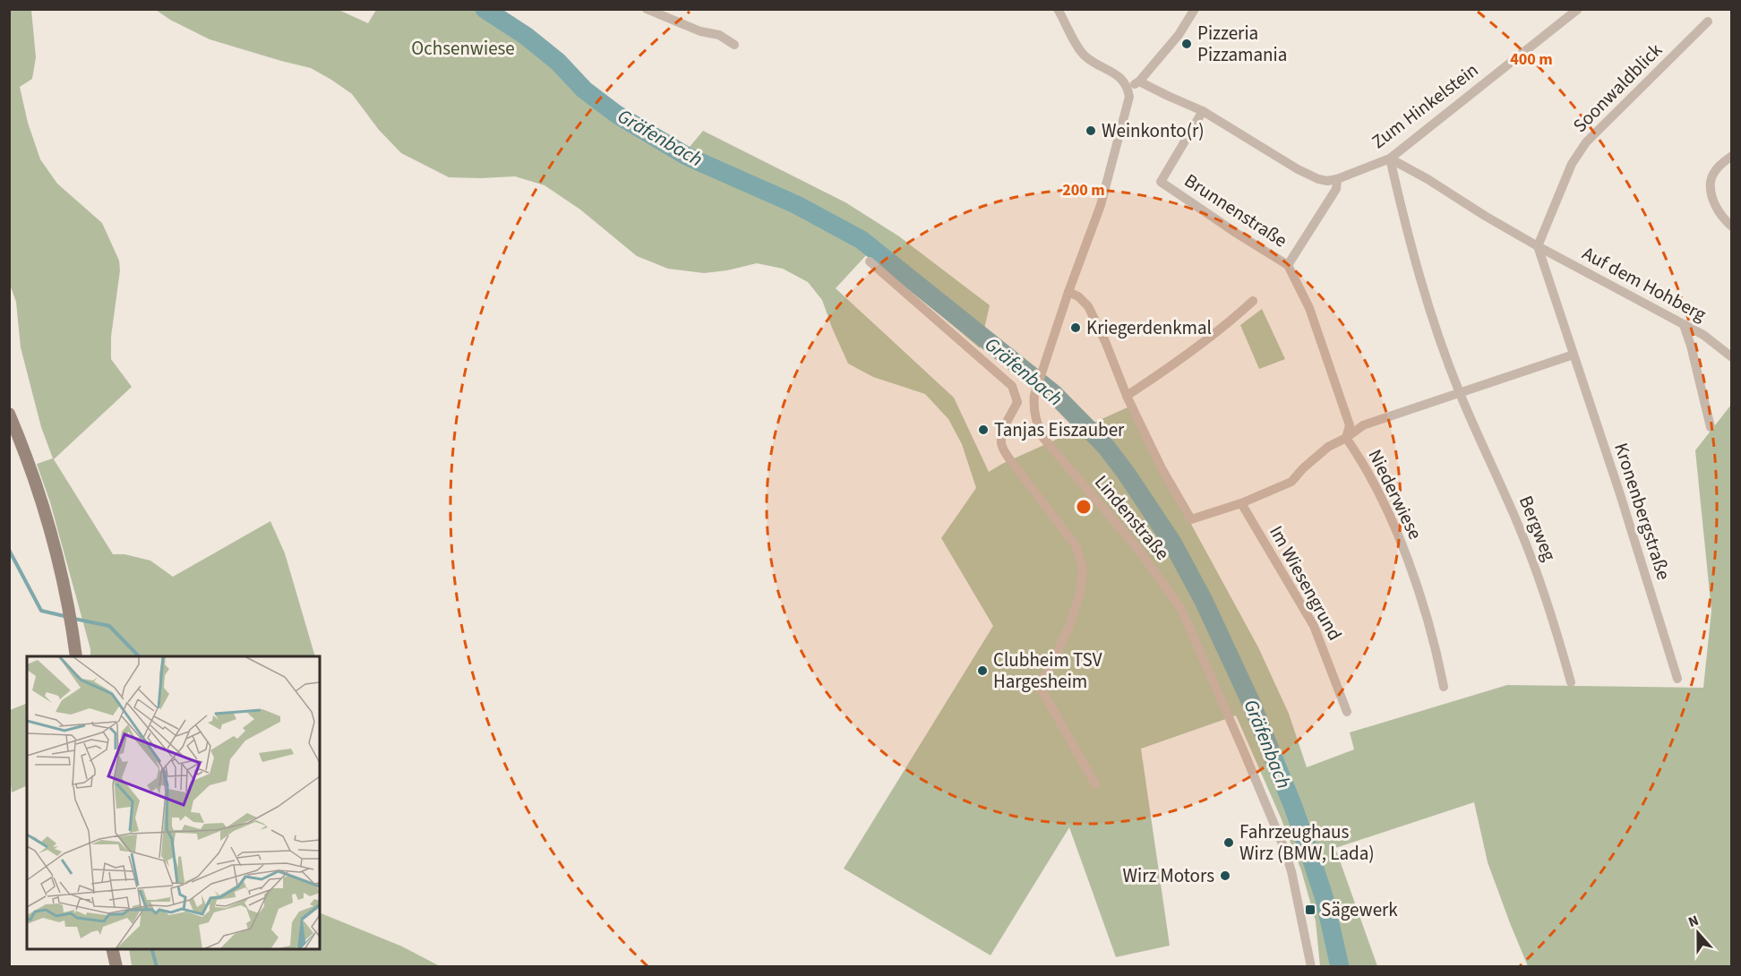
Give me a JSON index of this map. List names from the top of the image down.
{
  "streets": {
    "street": [
      "Soonwaldblick",
      "Zum Hinkelstein",
      "Brunnenstraße",
      "Auf dem Hohberg",
      "Niederwiese",
      "Kronenbergstraße",
      "Lindenstraße",
      "Bergweg",
      "Im Wiesengrund"
    ]
  },
  "crossings": [
    ["Soonwaldblick", "Auf dem Hohberg"],
    ["Soonwaldblick", "Kronenbergstraße"],
    ["Zum Hinkelstein", "Brunnenstraße"],
    ["Zum Hinkelstein", "Bergweg"],
    ["Brunnenstraße", "Niederwiese"],
    ["Auf dem Hohberg", "Kronenbergstraße"],
    ["Niederwiese", "Im Wiesengrund"]
  ],
  "water": ["Gräfenbach"],
  "parks": ["Ochsenwiese"],
  "places": {
    "other": [
      "Pizzeria Pizzamania",
      "Weinkonto(r)",
      "Kriegerdenkmal",
      "Tanjas Eiszauber",
      "Clubheim TSV Hargesheim",
      "Fahrzeughaus Wirz (BMW, Lada)",
      "Wirz Motors"
    ],
    "transit": ["Sägewerk"]
  },
  "north": "top",
  "rings": ["400 m", "200 m"]
}
